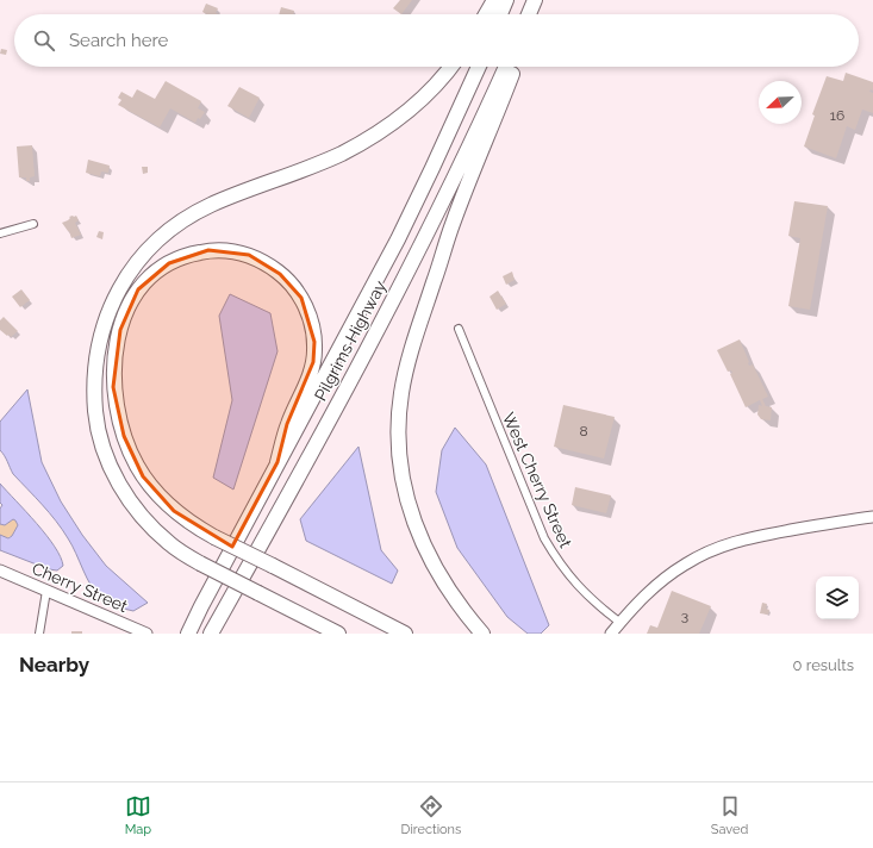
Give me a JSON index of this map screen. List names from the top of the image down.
{
  "streets": {
    "highway": ["Pilgrims Highway"],
    "street": ["West Cherry Street", "Cherry Street"]
  },
  "house_numbers": ["16", "8", "3"],
  "north": "bottom left",
  "page": {
    "search": "Search here",
    "heading": ["Nearby", "0 results"],
    "nav": ["Map", "Directions", "Saved"]
  }
}
